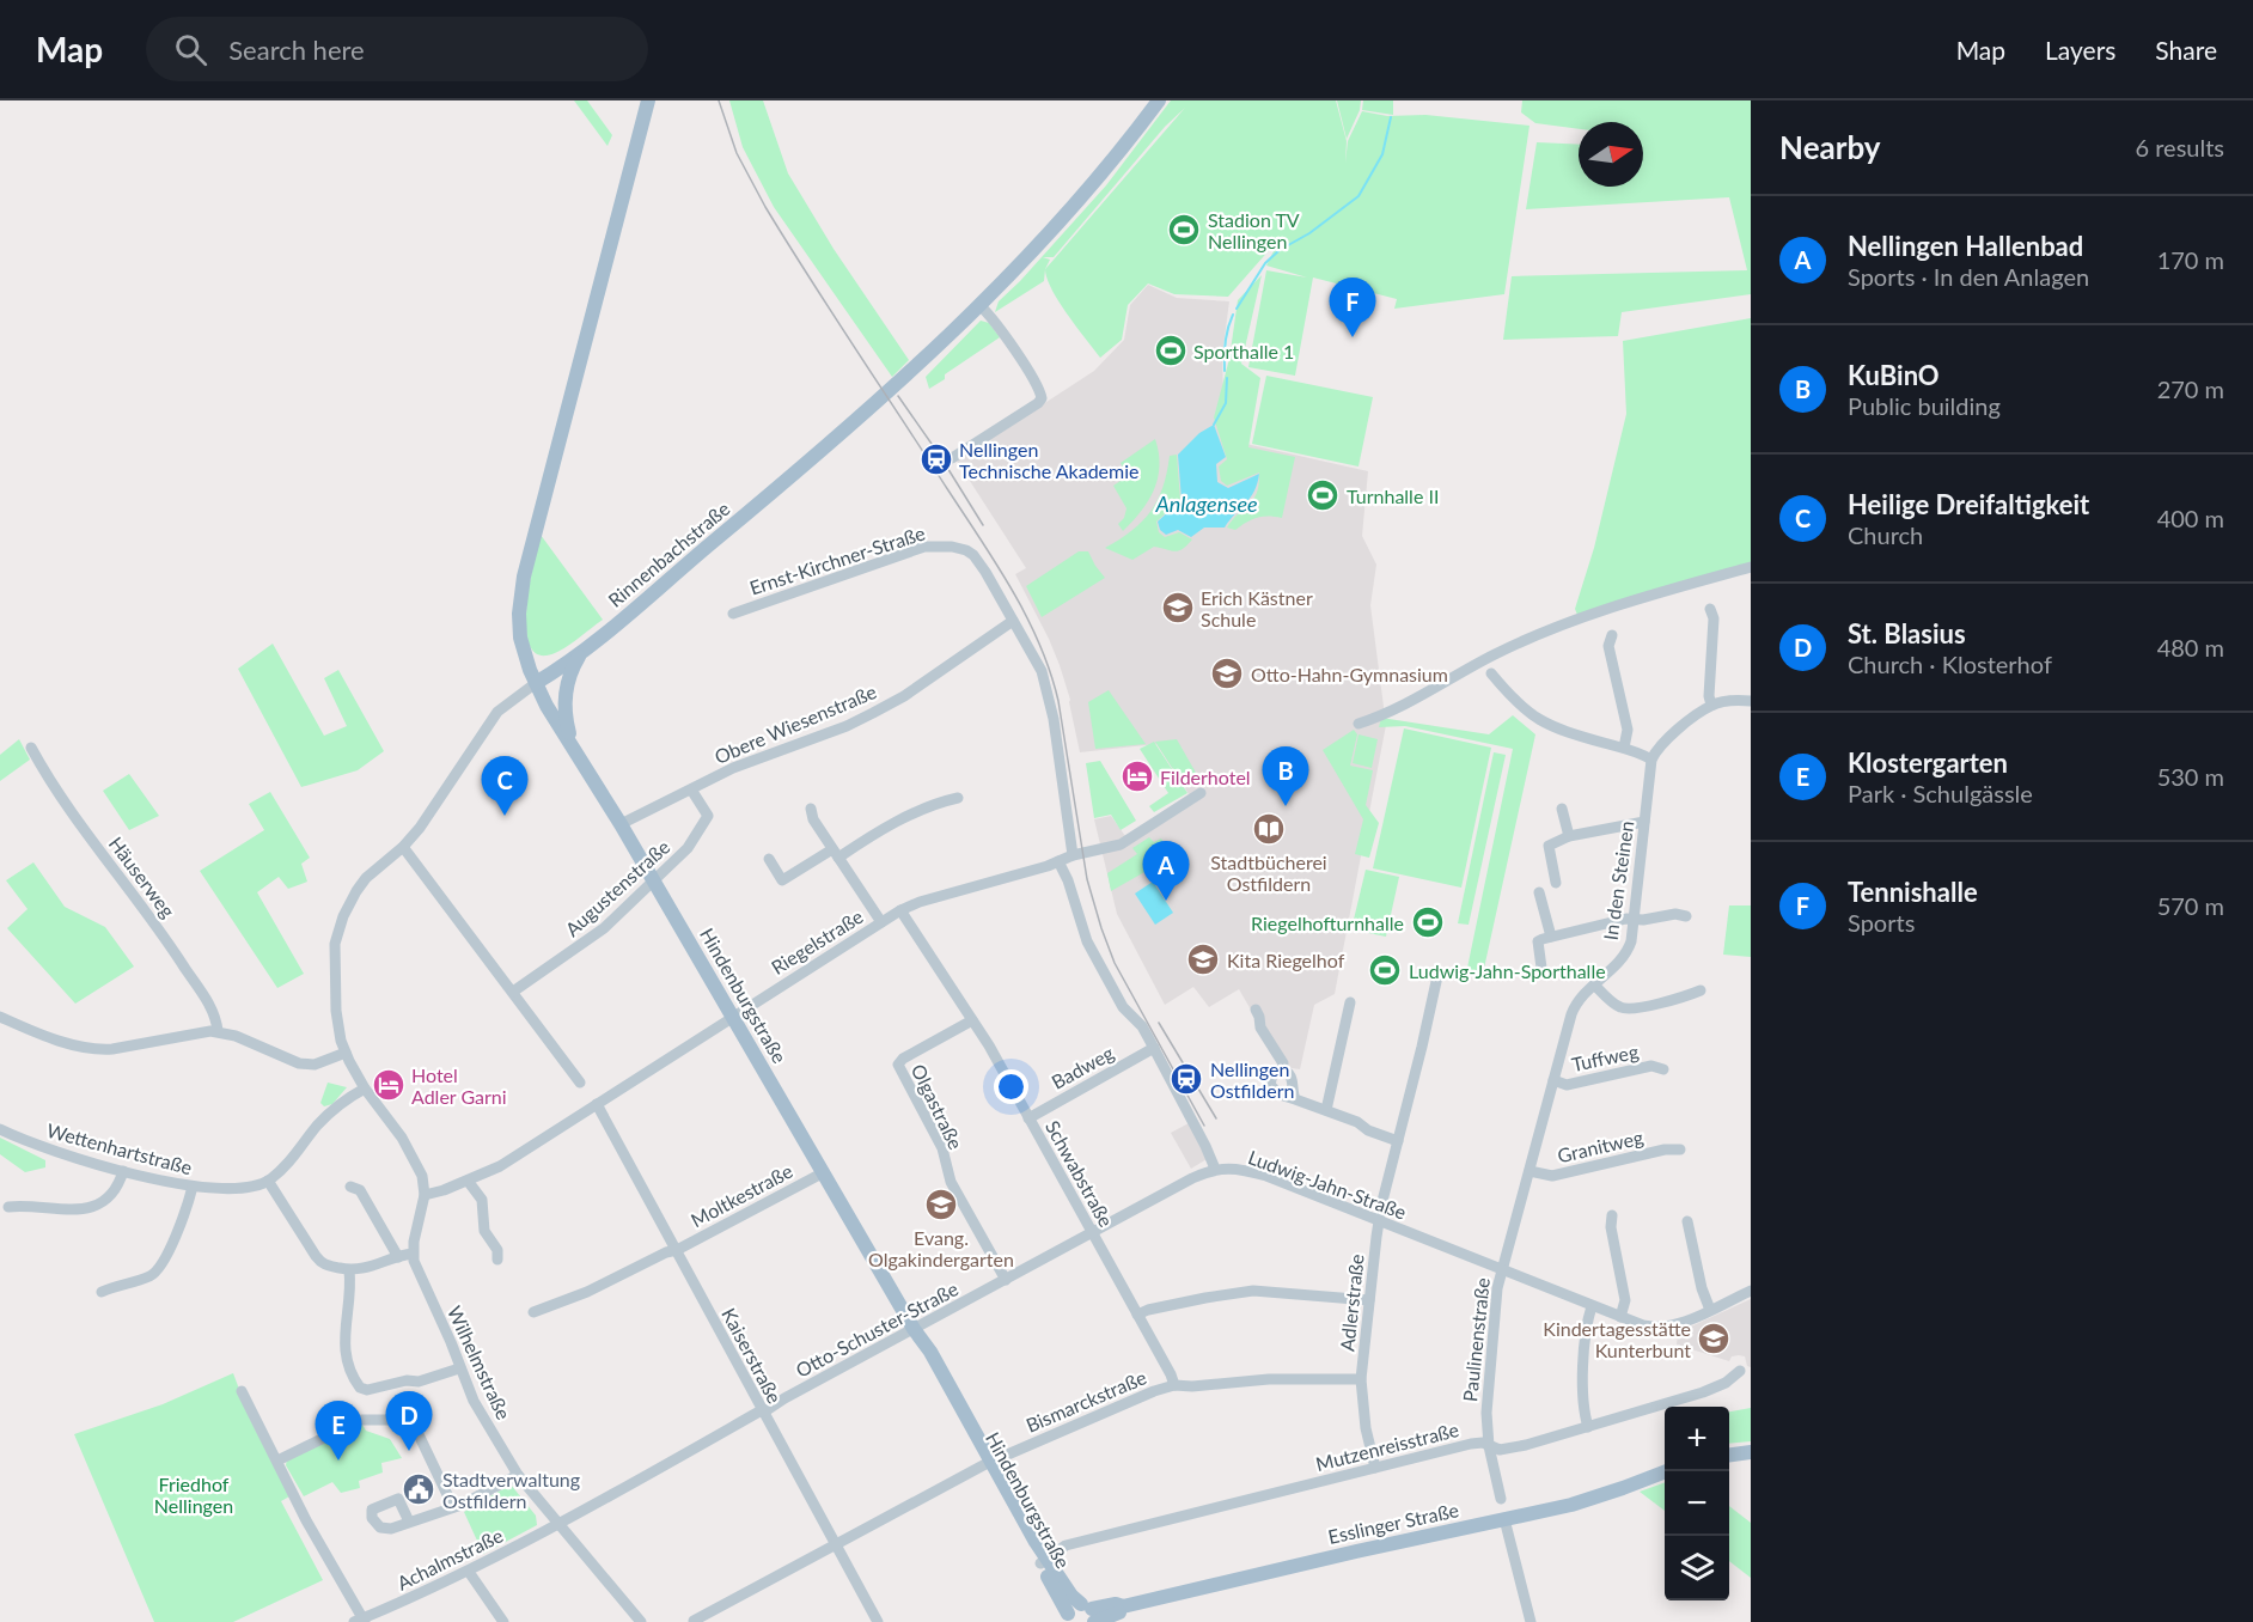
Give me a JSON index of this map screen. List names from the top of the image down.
{
  "streets": {
    "main road": ["Rinnenbachstraße", "Hindenburgstraße", "Esslinger Straße"],
    "street": [
      "Ernst-Kirchner-Straße",
      "Obere Wiesenstraße",
      "Häuserweg",
      "In den Steinen",
      "Augustenstraße",
      "Riegelstraße",
      "Tuffweg",
      "Badweg",
      "Olgastraße",
      "Granitweg",
      "Wettenhartstraße",
      "Schwabstraße",
      "Ludwig-Jahn-Straße",
      "Moltkestraße",
      "Adlerstraße",
      "Otto-Schuster-Straße",
      "Paulinenstraße",
      "Kaiserstraße",
      "Wilhelmstraße",
      "Bismarckstraße",
      "Mutzenreisstraße",
      "Achalmstraße"
    ]
  },
  "crossings": [
    ["Rinnenbachstraße", "Riegelstraße"],
    ["Rinnenbachstraße", "Hindenburgstraße"],
    ["Rinnenbachstraße", "Wettenhartstraße"],
    ["Rinnenbachstraße", "Wilhelmstraße"],
    ["Ernst-Kirchner-Straße", "Obere Wiesenstraße"],
    ["Ernst-Kirchner-Straße", "Riegelstraße"],
    ["Obere Wiesenstraße", "Augustenstraße"],
    ["Obere Wiesenstraße", "Hindenburgstraße"],
    ["In den Steinen", "Tuffweg"],
    ["In den Steinen", "Granitweg"],
    ["In den Steinen", "Ludwig-Jahn-Straße"],
    ["In den Steinen", "Paulinenstraße"],
    ["Augustenstraße", "Hindenburgstraße"],
    ["Riegelstraße", "Hindenburgstraße"],
    ["Riegelstraße", "Wettenhartstraße"],
    ["Riegelstraße", "Schwabstraße"],
    ["Riegelstraße", "Kaiserstraße"],
    ["Riegelstraße", "Wilhelmstraße"],
    ["Hindenburgstraße", "Moltkestraße"],
    ["Hindenburgstraße", "Otto-Schuster-Straße"],
    ["Hindenburgstraße", "Bismarckstraße"],
    ["Hindenburgstraße", "Mutzenreisstraße"],
    ["Hindenburgstraße", "Esslinger Straße"],
    ["Badweg", "Schwabstraße"],
    ["Olgastraße", "Schwabstraße"],
    ["Olgastraße", "Otto-Schuster-Straße"],
    ["Wettenhartstraße", "Wilhelmstraße"],
    ["Schwabstraße", "Otto-Schuster-Straße"],
    ["Schwabstraße", "Bismarckstraße"],
    ["Ludwig-Jahn-Straße", "Adlerstraße"],
    ["Ludwig-Jahn-Straße", "Otto-Schuster-Straße"],
    ["Ludwig-Jahn-Straße", "Paulinenstraße"],
    ["Moltkestraße", "Kaiserstraße"],
    ["Adlerstraße", "Bismarckstraße"],
    ["Adlerstraße", "Mutzenreisstraße"],
    ["Otto-Schuster-Straße", "Kaiserstraße"],
    ["Otto-Schuster-Straße", "Wilhelmstraße"],
    ["Otto-Schuster-Straße", "Achalmstraße"],
    ["Paulinenstraße", "Mutzenreisstraße"],
    ["Kaiserstraße", "Bismarckstraße"],
    ["Wilhelmstraße", "Achalmstraße"]
  ],
  "water": ["Anlagensee"],
  "parks": ["Friedhof Nellingen"],
  "places": {
    "sports": [
      "Stadion TV Nellingen",
      "Sporthalle 1",
      "Turnhalle II",
      "Riegelhofturnhalle",
      "Ludwig-Jahn-Sporthalle"
    ],
    "station": ["Nellingen Technische Akademie", "Nellingen Ostfildern"],
    "school or university": [
      "Erich Kästner Schule",
      "Otto-Hahn-Gymnasium",
      "Kita Riegelhof",
      "Evang. Olgakindergarten",
      "Kindertagesstätte Kunterbunt"
    ],
    "hotel": ["Filderhotel", "Hotel Adler Garni"],
    "library": ["Stadtbücherei Ostfildern"],
    "public building": ["Stadtverwaltung Ostfildern"]
  },
  "north": "right",
  "page": {
    "header": "Map",
    "search": "Search here",
    "nav": ["Map", "Layers", "Share"],
    "heading": ["Nearby", "6 results"],
    "list": [
      {
        "mark": "A",
        "name": "Nellingen Hallenbad",
        "note": "Sports · In den Anlagen",
        "value": "170 m"
      },
      {
        "mark": "B",
        "name": "KuBinO",
        "note": "Public building",
        "value": "270 m"
      },
      {
        "mark": "C",
        "name": "Heilige Dreifaltigkeit",
        "note": "Church",
        "value": "400 m"
      },
      {
        "mark": "D",
        "name": "St. Blasius",
        "note": "Church · Klosterhof",
        "value": "480 m"
      },
      {
        "mark": "E",
        "name": "Klostergarten",
        "note": "Park · Schulgässle",
        "value": "530 m"
      },
      {
        "mark": "F",
        "name": "Tennishalle",
        "note": "Sports",
        "value": "570 m"
      }
    ],
    "pins": [
      "F",
      "B",
      "C",
      "A",
      "D",
      "E"
    ],
    "map_buttons": ["+", "−"]
  }
}
